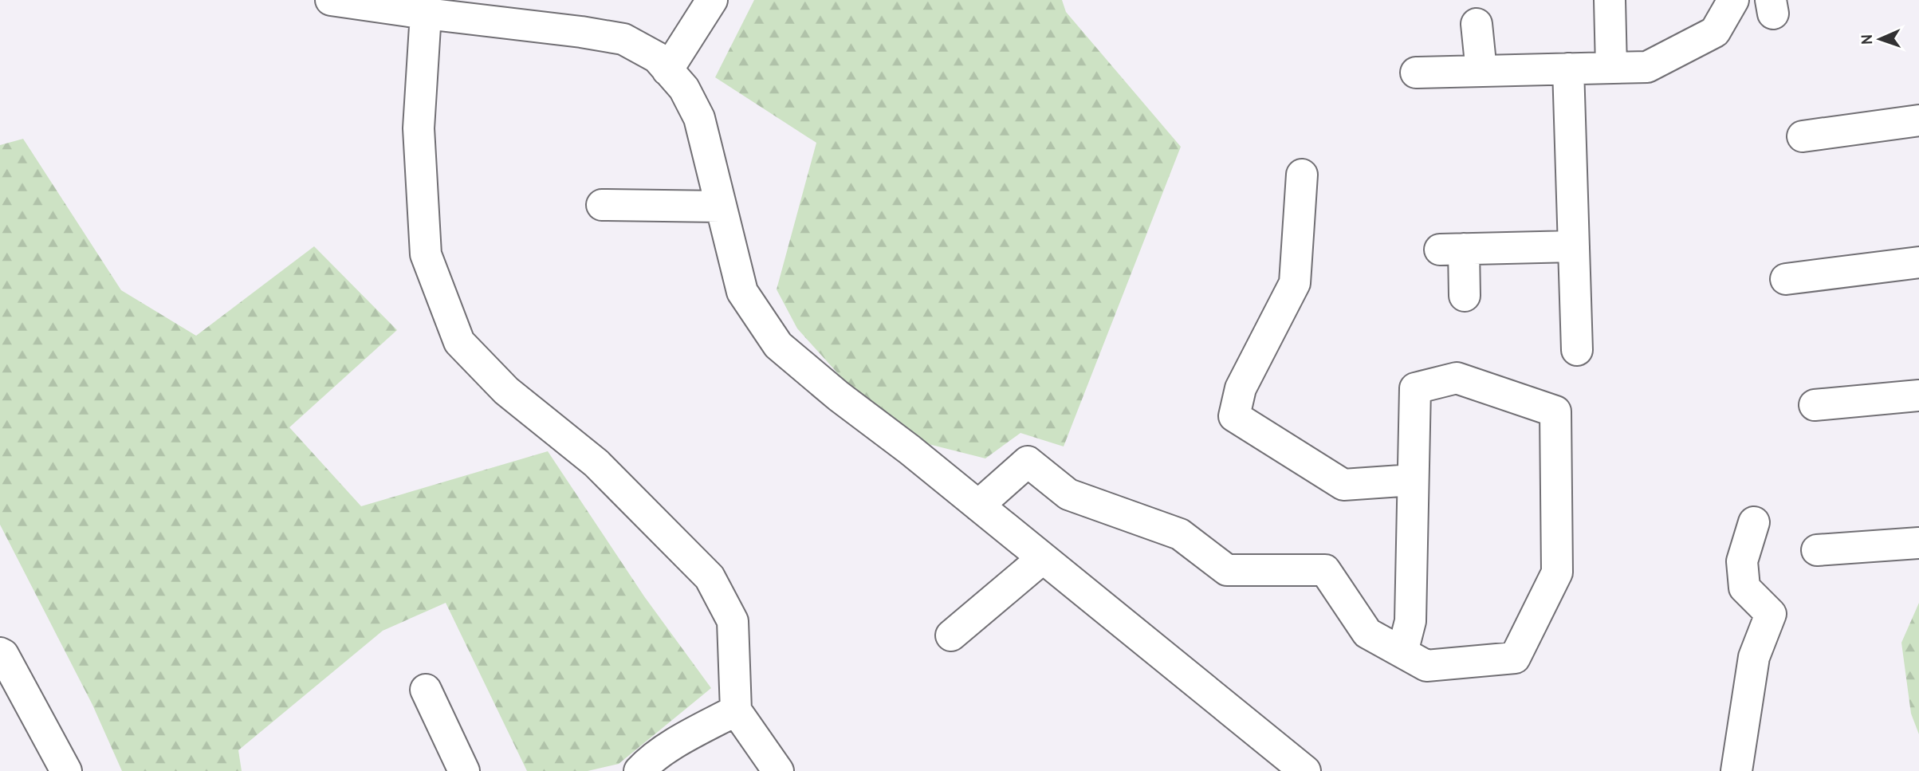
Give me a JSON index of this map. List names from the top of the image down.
{
  "north": "left"
}
